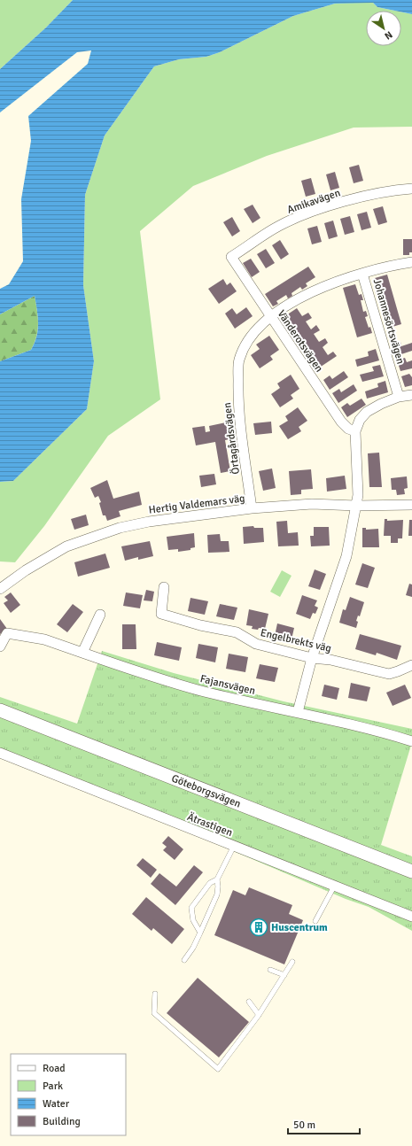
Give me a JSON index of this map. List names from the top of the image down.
{
  "streets": {
    "main road": ["Göteborgsvägen"],
    "street": [
      "Amikavägen",
      "Johannesörtsvägen",
      "Vänderotsvägen",
      "Örtagårdsvägen",
      "Hertig Valdemars väg",
      "Engelbrekts väg",
      "Fajansvägen",
      "Ätrastigen"
    ]
  },
  "crossings": [
    ["Amikavägen", "Vänderotsvägen"],
    ["Johannesörtsvägen", "Örtagårdsvägen"],
    ["Vänderotsvägen", "Örtagårdsvägen"],
    ["Örtagårdsvägen", "Hertig Valdemars väg"]
  ],
  "places": {
    "building": ["Huscentrum"]
  },
  "legend": [
    "Road",
    "Park",
    "Water",
    "Building"
  ],
  "scale_bar": "50 m",
  "north": "bottom right"
}
